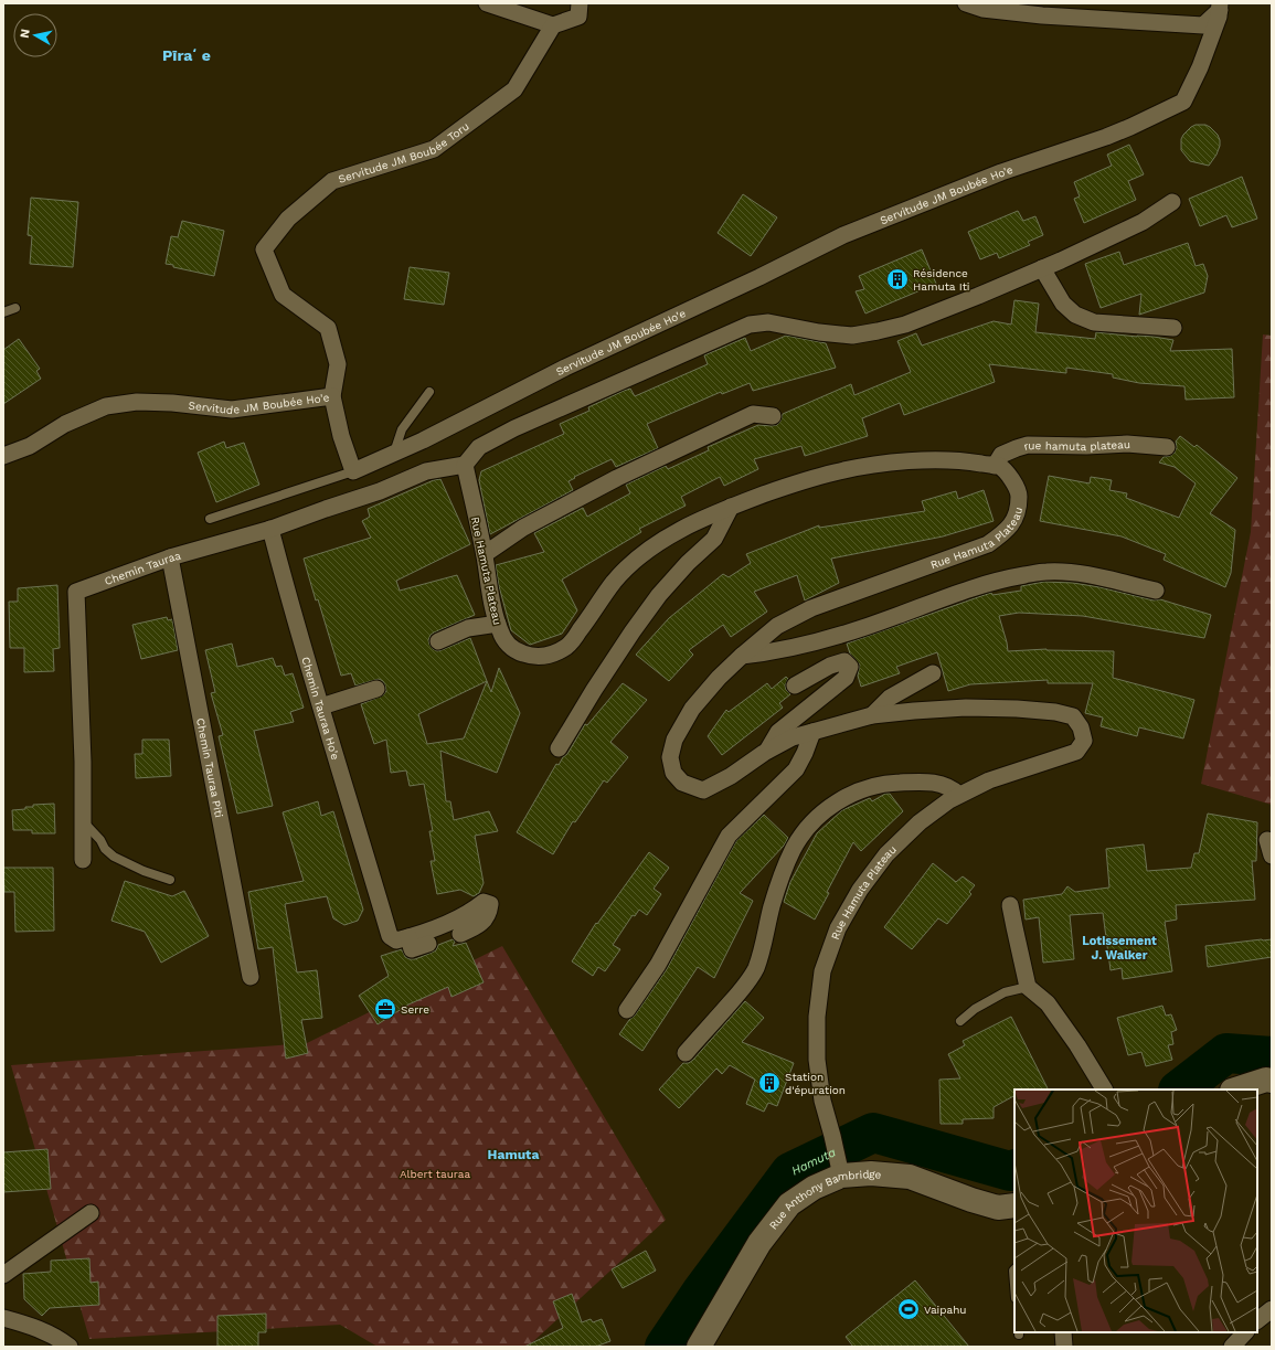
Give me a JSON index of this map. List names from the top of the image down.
{
  "streets": {
    "main road": ["Rue Anthony Bambridge"],
    "street": [
      "Servitude JM Boubée Toru",
      "Servitude JM Boubée Ho'e",
      "rue hamuta plateau",
      "Rue Hamuta Plateau",
      "Chemin Tauraa",
      "Chemin Tauraa Ho'e",
      "Chemin Tauraa Piti"
    ]
  },
  "crossings": [
    ["Servitude JM Boubée Toru", "Servitude JM Boubée Ho'e"],
    ["rue hamuta plateau", "Rue Hamuta Plateau"],
    ["Rue Hamuta Plateau", "Chemin Tauraa"],
    ["Rue Hamuta Plateau", "Rue Anthony Bambridge"],
    ["Chemin Tauraa", "Chemin Tauraa Ho'e"],
    ["Chemin Tauraa", "Chemin Tauraa Piti"]
  ],
  "districts": ["Pīraʻe", "Lotissement J. Walker", "Hamuta"],
  "water": ["Hamuta"],
  "parks": ["Albert tauraa"],
  "places": {
    "building": ["Résidence Hamuta Iti", "Station d'épuration"],
    "office": ["Serre"],
    "sports": ["Vaipahu"]
  },
  "north": "left"
}
